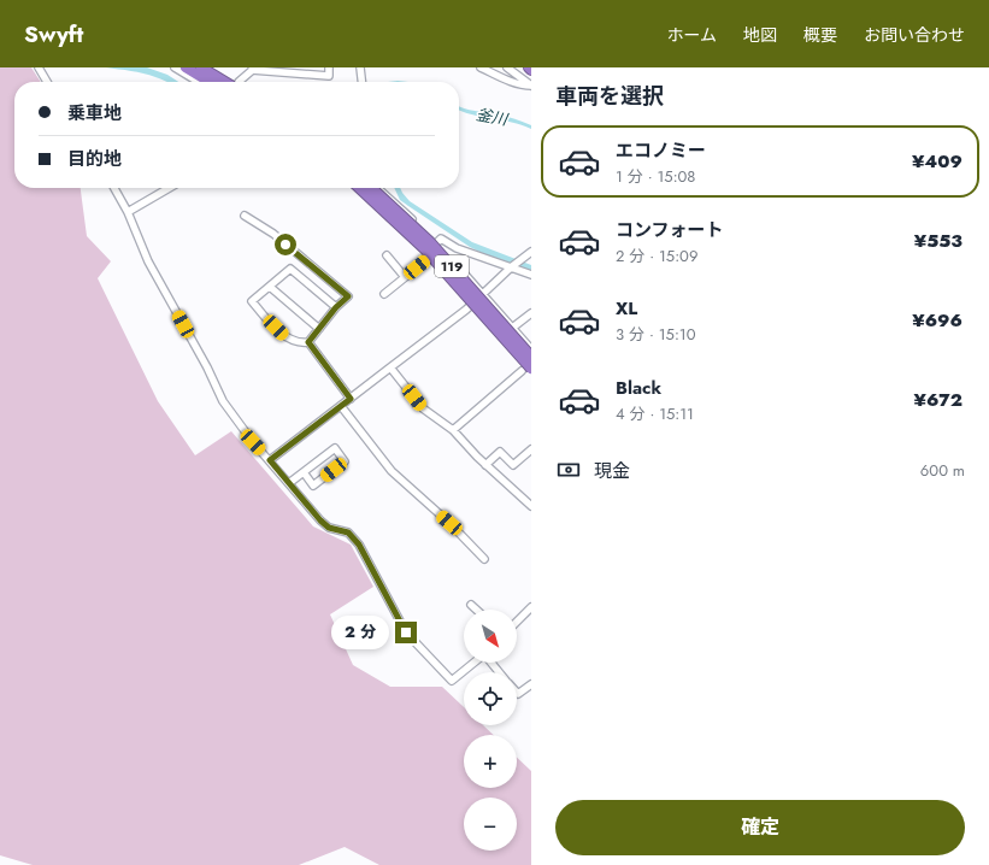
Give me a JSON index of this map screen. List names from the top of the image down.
{
  "streets": {
    "highway": ["119"]
  },
  "water": ["釜川"],
  "north": "bottom right",
  "page": {
    "header": "Swyft",
    "nav": [
      "ホーム",
      "地図",
      "概要",
      "お問い合わせ"
    ],
    "heading": "車両を選択",
    "banner": ["乗車地", "目的地"],
    "list": [
      {
        "name": "エコノミー",
        "note": "1 分 · 15:08",
        "value": "¥409"
      },
      {
        "name": "コンフォート",
        "note": "2 分 · 15:09",
        "value": "¥553"
      },
      {
        "name": "XL",
        "note": "3 分 · 15:10",
        "value": "¥696"
      },
      {
        "name": "Black",
        "note": "4 分 · 15:11",
        "value": "¥672"
      }
    ],
    "pay": ["現金", "600 m"],
    "map_buttons": ["+", "−"],
    "bubble": "2 分",
    "buttons": "確定"
  }
}
